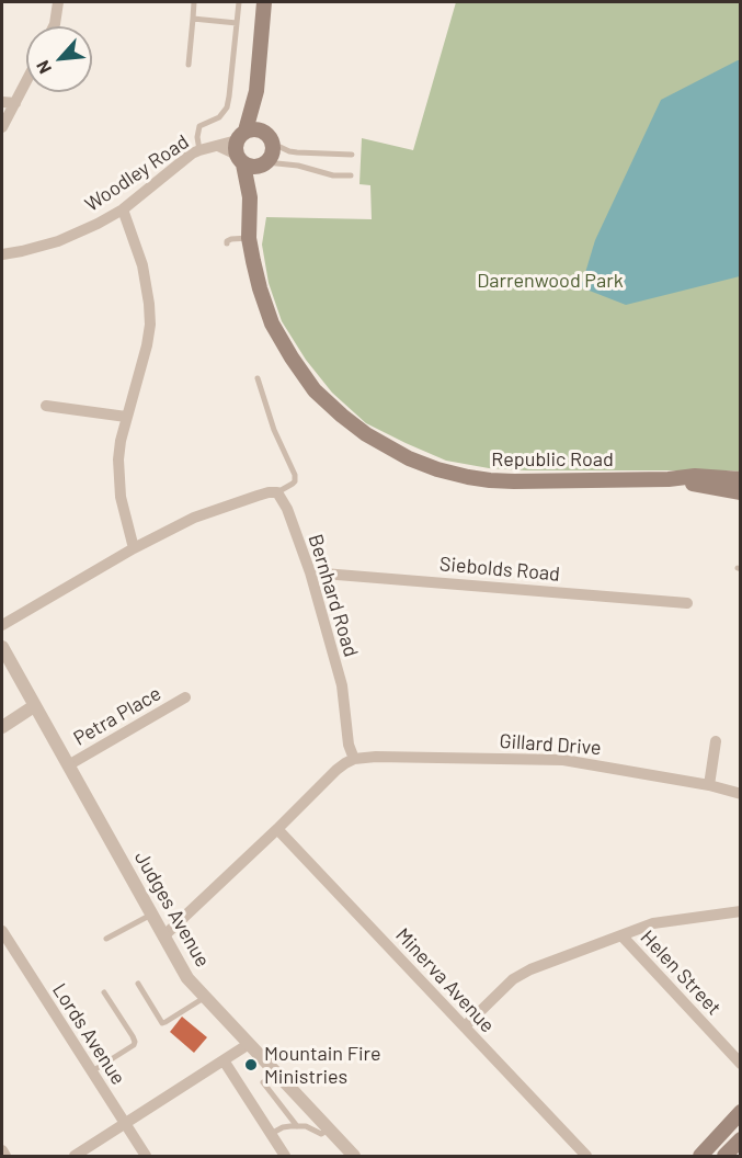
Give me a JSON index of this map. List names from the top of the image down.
{
  "streets": {
    "main road": ["Republic Road"],
    "street": [
      "Woodley Road",
      "Siebolds Road",
      "Bernhard Road",
      "Petra Place",
      "Gillard Drive",
      "Judges Avenue",
      "Helen Street",
      "Minerva Avenue",
      "Lords Avenue"
    ]
  },
  "crossings": [
    ["Woodley Road", "Republic Road"],
    ["Siebolds Road", "Bernhard Road"],
    ["Bernhard Road", "Gillard Drive"],
    ["Petra Place", "Judges Avenue"]
  ],
  "parks": ["Darrenwood Park"],
  "places": ["Mountain Fire Ministries"],
  "north": "bottom left"
}
